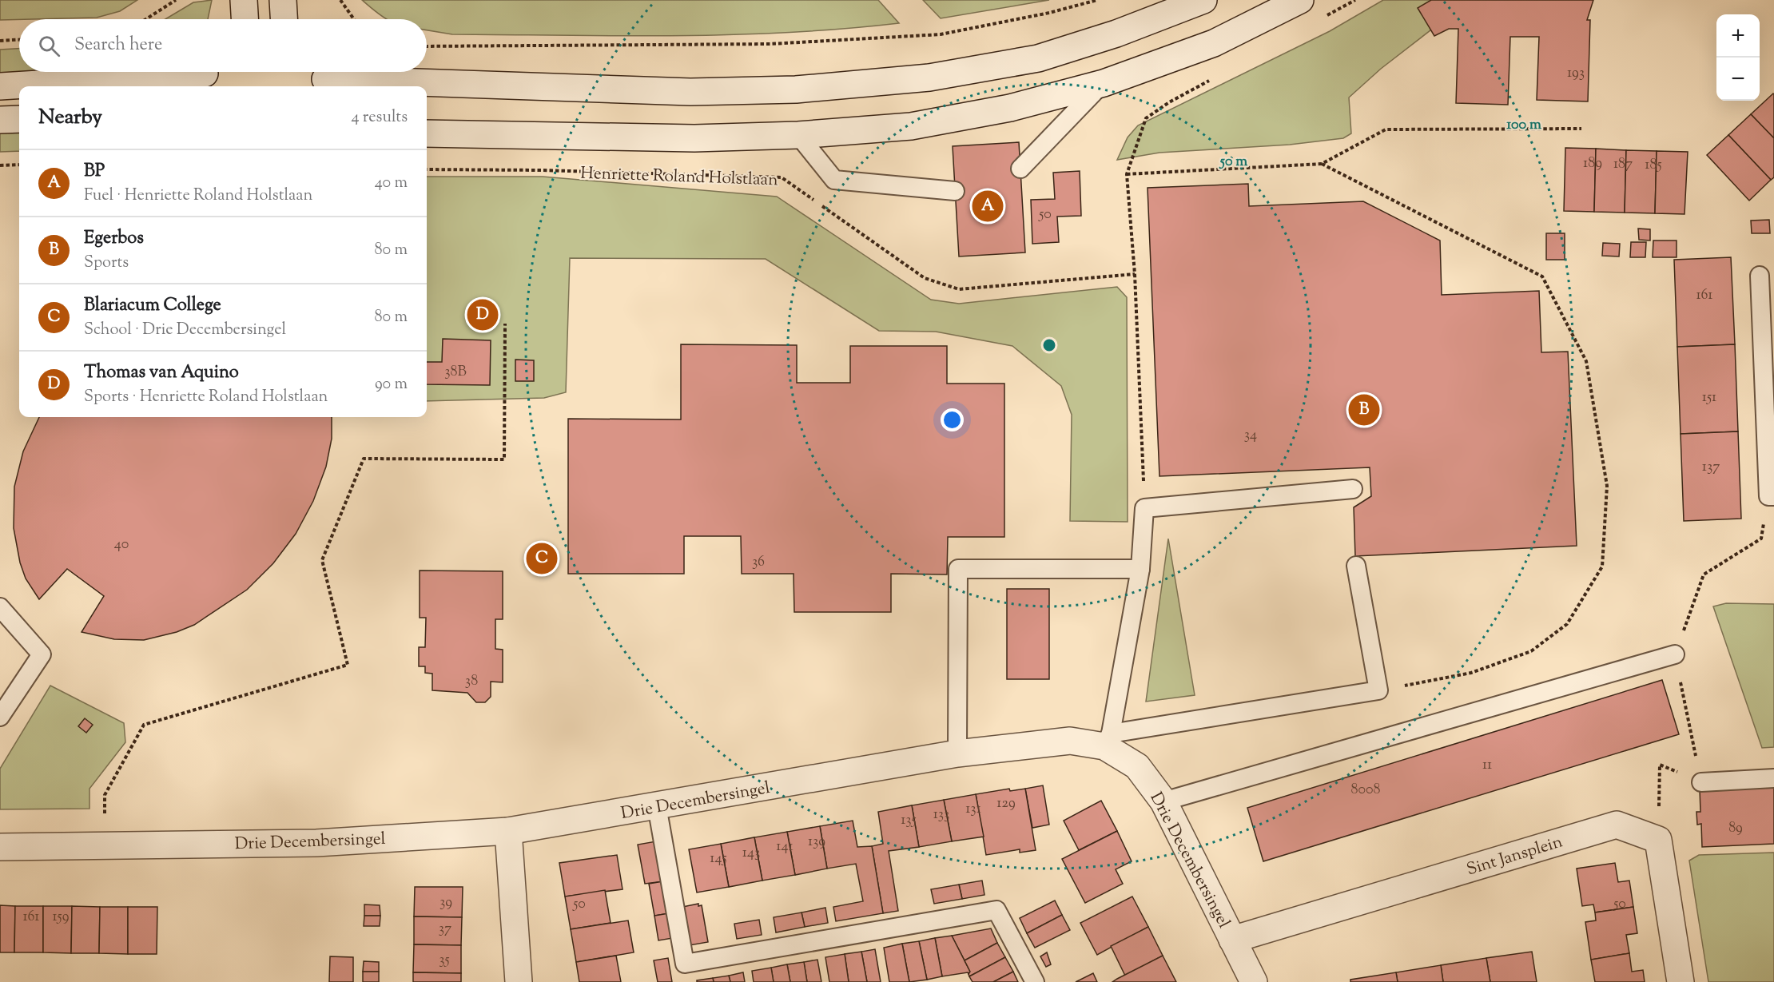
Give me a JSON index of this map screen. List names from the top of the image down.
{
  "streets": {
    "street": ["Drie Decembersingel", "Sint Jansplein"],
    "path": ["Henriette Roland Holstlaan"]
  },
  "crossings": [
    ["Drie Decembersingel", "Sint Jansplein"]
  ],
  "house_numbers": [
    "193",
    "189",
    "187",
    "185",
    "50",
    "161",
    "38B",
    "151",
    "34",
    "137",
    "40",
    "36",
    "38",
    "11",
    "8008",
    "129",
    "131",
    "133",
    "135",
    "89",
    "139",
    "141",
    "143",
    "145",
    "39",
    "50",
    "50",
    "161",
    "159",
    "37",
    "35"
  ],
  "page": {
    "map_buttons": ["+", "−"],
    "search": "Search here",
    "heading": ["Nearby", "4 results"],
    "list": [
      {
        "mark": "A",
        "name": "BP",
        "note": "Fuel · Henriette Roland Holstlaan",
        "value": "40 m"
      },
      {
        "mark": "B",
        "name": "Egerbos",
        "note": "Sports",
        "value": "80 m"
      },
      {
        "mark": "C",
        "name": "Blariacum College",
        "note": "School · Drie Decembersingel",
        "value": "80 m"
      },
      {
        "mark": "D",
        "name": "Thomas van Aquino",
        "note": "Sports · Henriette Roland Holstlaan",
        "value": "90 m"
      }
    ],
    "pins": [
      "A",
      "D",
      "B",
      "C"
    ]
  },
  "rings": ["100 m", "50 m"]
}
